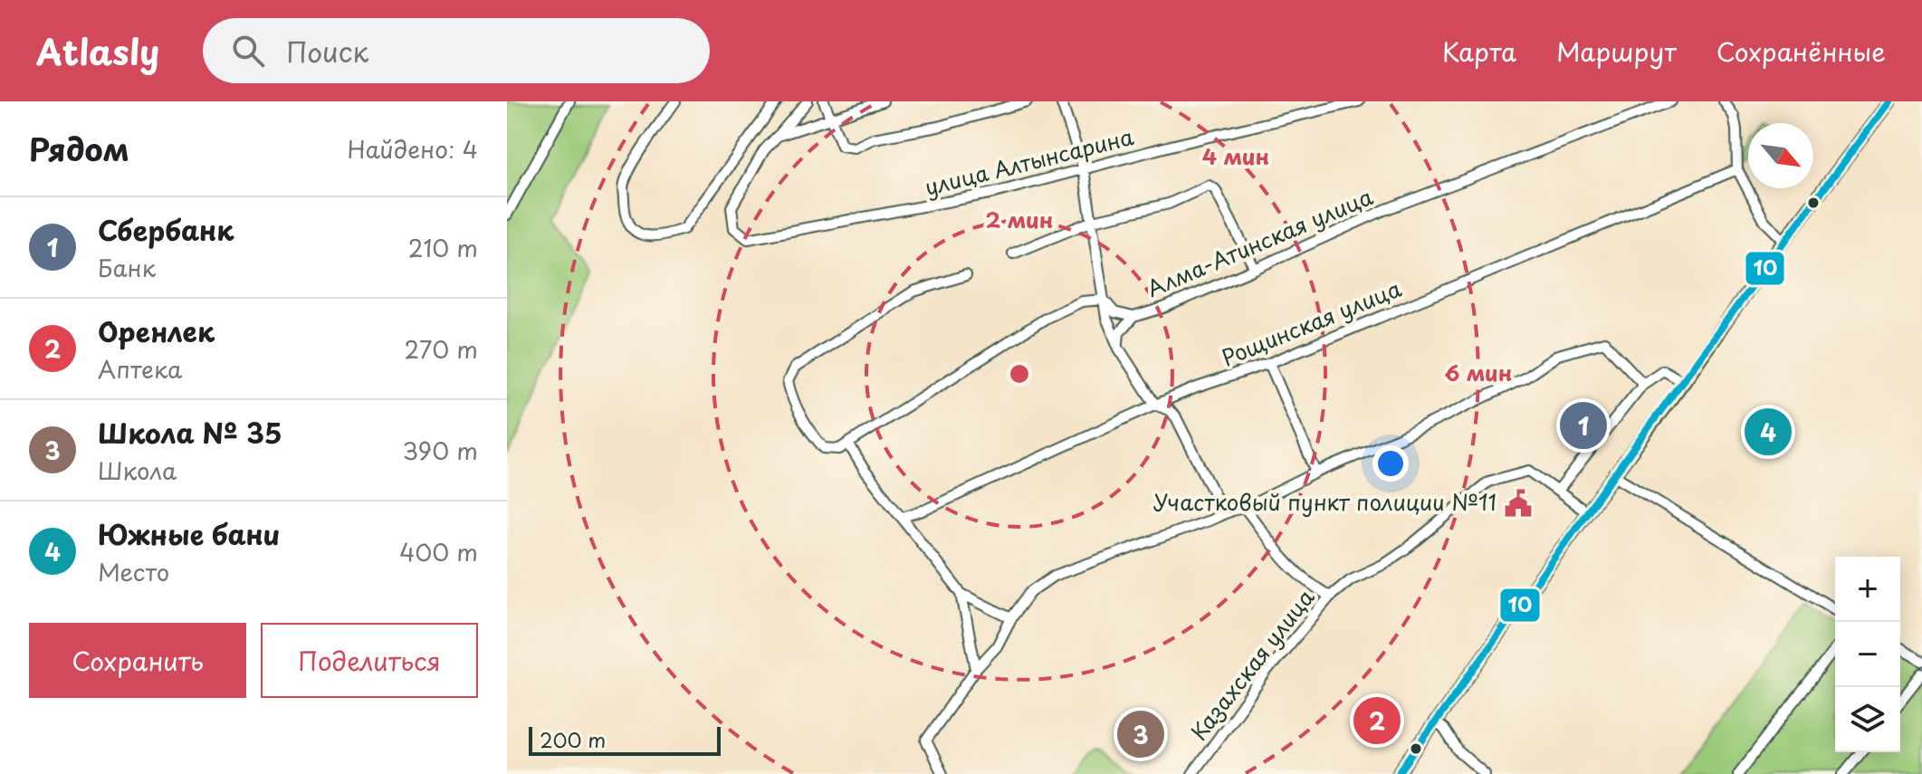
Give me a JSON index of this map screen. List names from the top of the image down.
{
  "streets": {
    "street": [
      "улица Алтынсарина",
      "Алма-Атинская улица",
      "Рощинская улица",
      "Казахская улица"
    ]
  },
  "places": {
    "public building": ["Участковый пункт полиции №11"]
  },
  "lines": ["transit line 10"],
  "scale_bar": "200 m",
  "north": "bottom right",
  "page": {
    "header": "Atlasly",
    "search": "Поиск",
    "nav": ["Карта", "Маршрут", "Сохранённые"],
    "heading": ["Рядом", "Найдено: 4"],
    "list": [
      {
        "mark": "1",
        "name": "Сбербанк",
        "note": "Банк",
        "value": "210 m"
      },
      {
        "mark": "2",
        "name": "Оренлек",
        "note": "Аптека",
        "value": "270 m"
      },
      {
        "mark": "3",
        "name": "Школа № 35",
        "note": "Школа",
        "value": "390 m"
      },
      {
        "mark": "4",
        "name": "Южные бани",
        "note": "Место",
        "value": "400 m"
      }
    ],
    "pins": [
      "1",
      "4",
      "2",
      "3"
    ],
    "map_buttons": ["+", "−"],
    "buttons": ["Сохранить", "Поделиться"],
    "scale": "200 m"
  },
  "rings": ["4 мин", "2 мин", "6 мин"]
}
